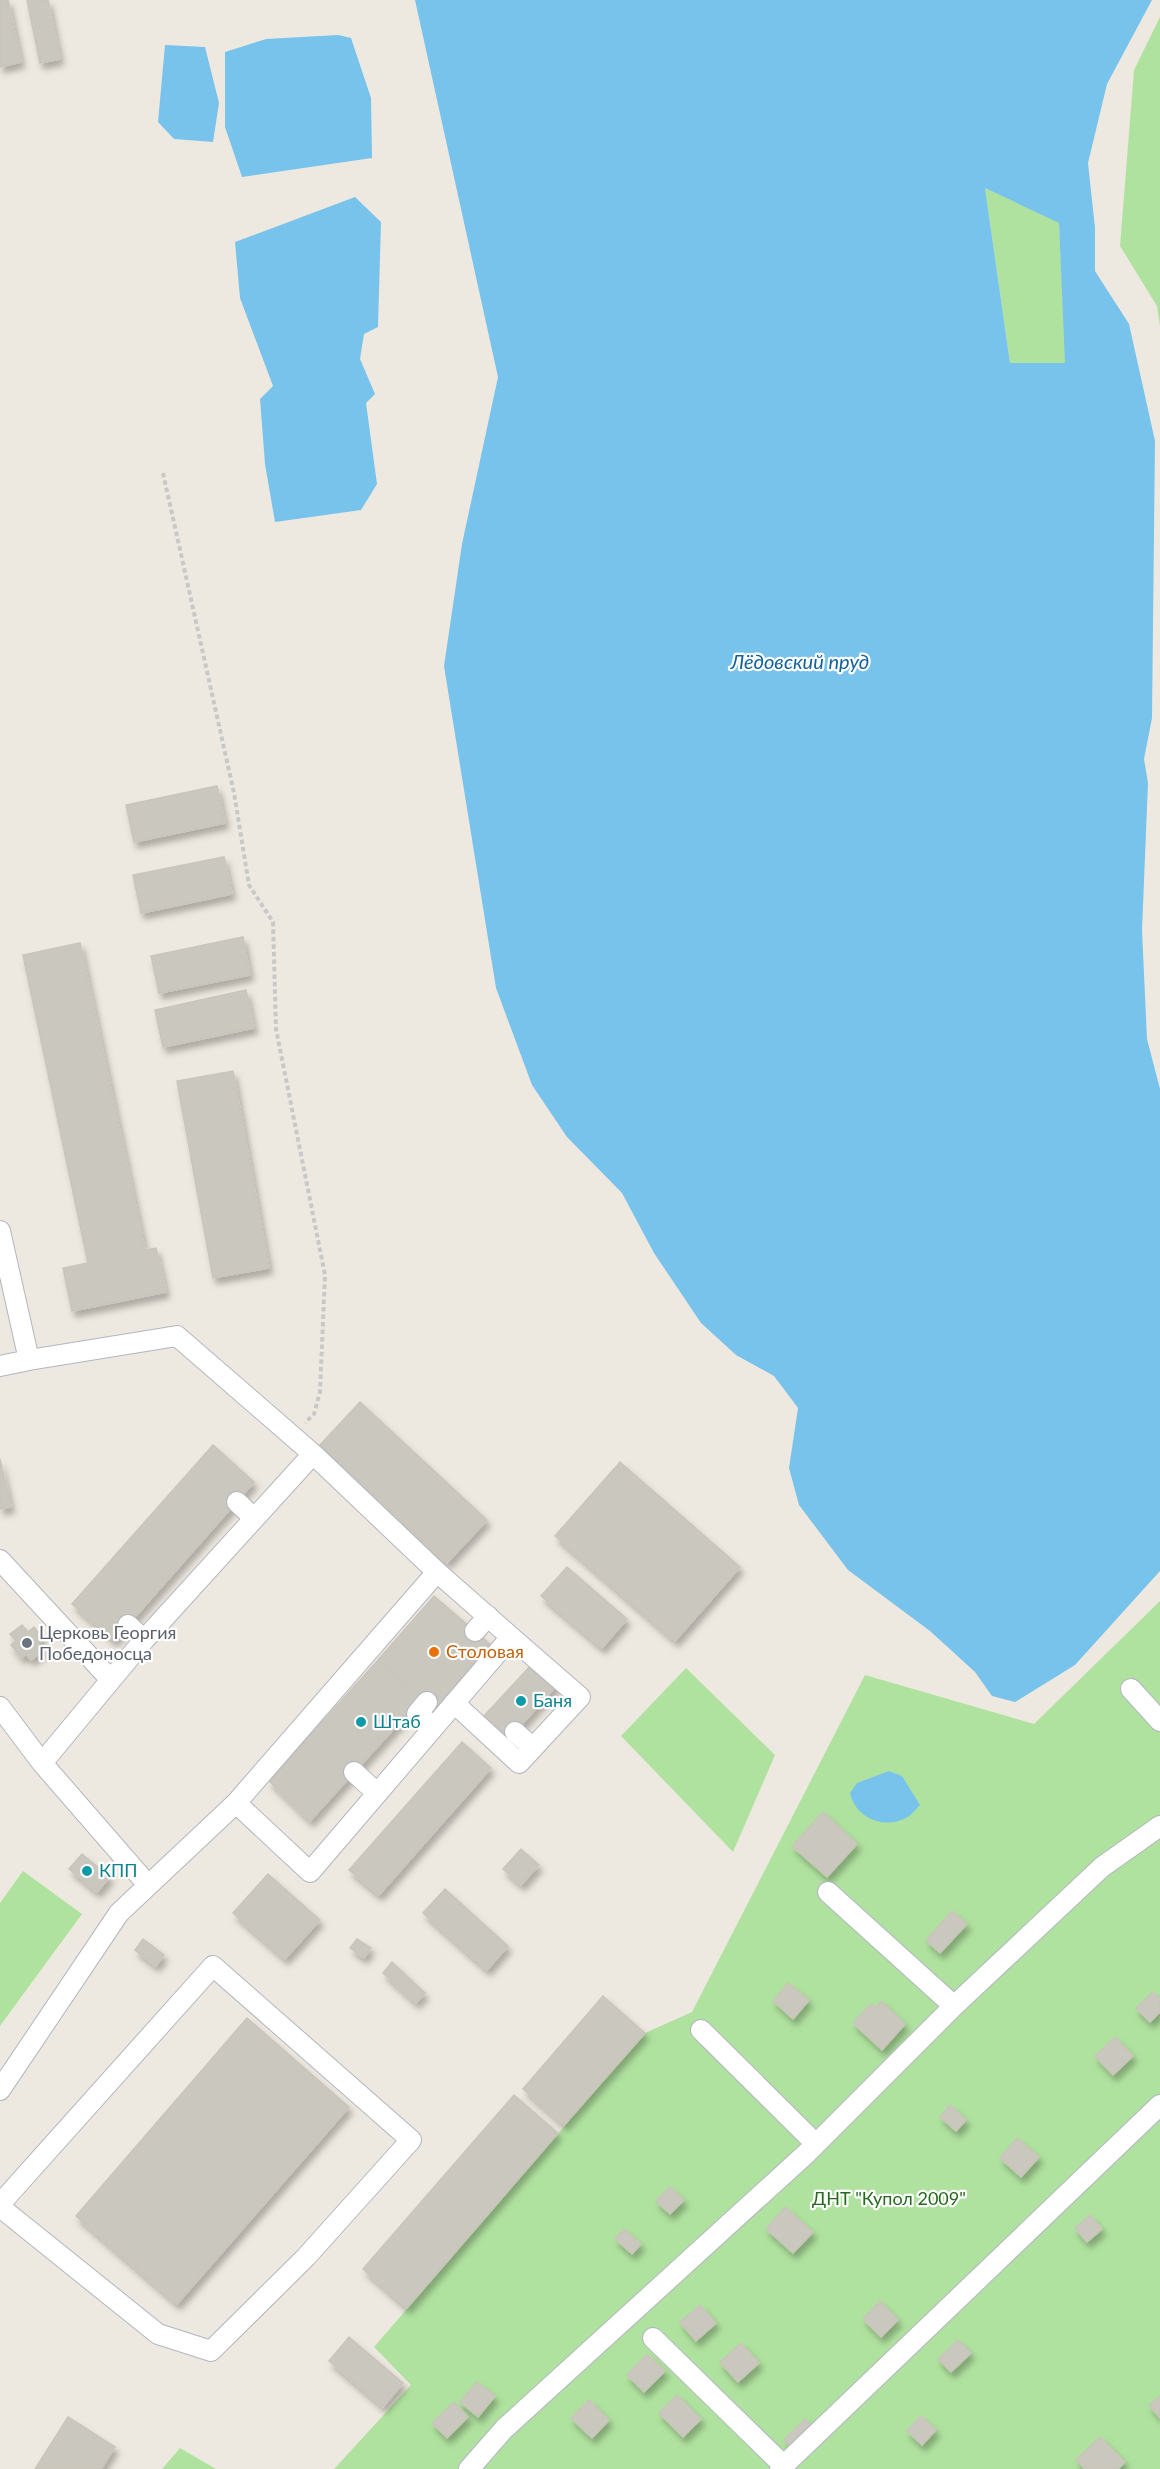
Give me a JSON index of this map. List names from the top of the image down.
{
  "water": ["Лёдовский пруд"],
  "parks": ["ДНТ \"Купол 2009\""],
  "places": [
    "Церковь Георгия Победоносца",
    "Столовая",
    "Баня",
    "Штаб",
    "КПП"
  ]
}
